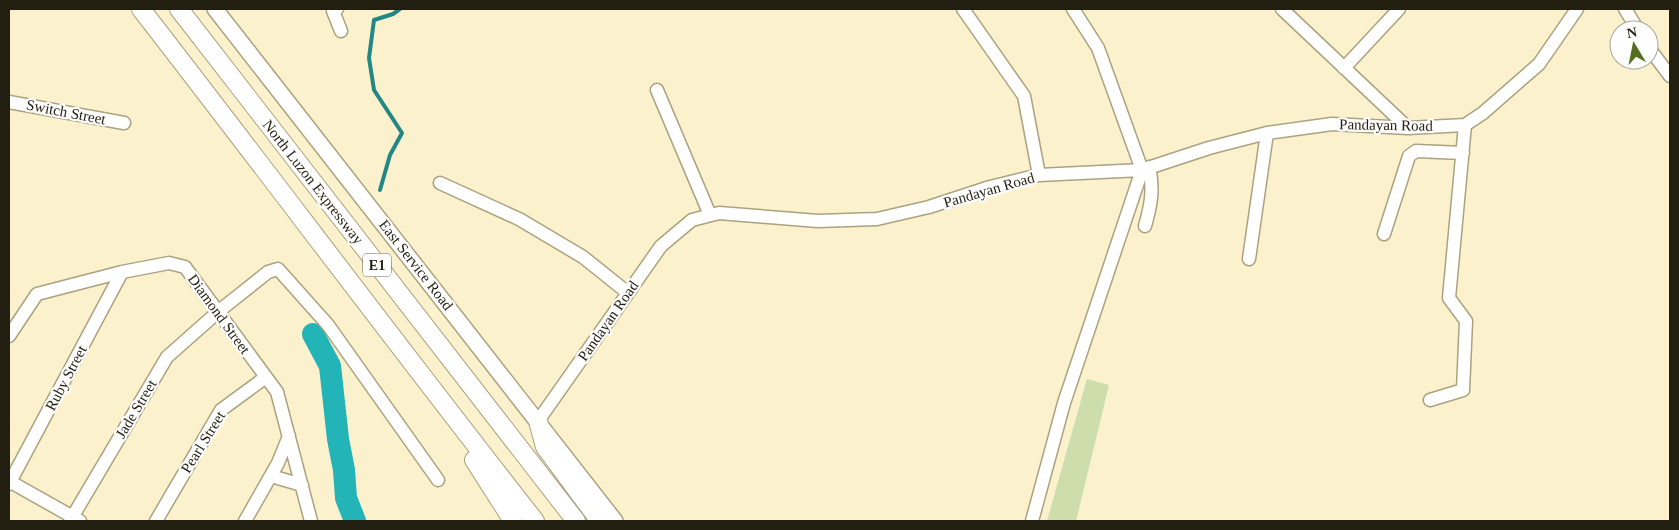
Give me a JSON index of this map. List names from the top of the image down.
{
  "streets": {
    "highway": ["North Luzon Expressway", "E1"],
    "main road": ["East Service Road"],
    "street": [
      "Switch Street",
      "Pandayan Road",
      "Diamond Street",
      "Ruby Street",
      "Jade Street",
      "Pearl Street"
    ]
  },
  "crossings": [
    ["Pandayan Road", "East Service Road"],
    ["Diamond Street", "Ruby Street"],
    ["Diamond Street", "Jade Street"],
    ["Diamond Street", "Pearl Street"]
  ],
  "north": "top"
}
